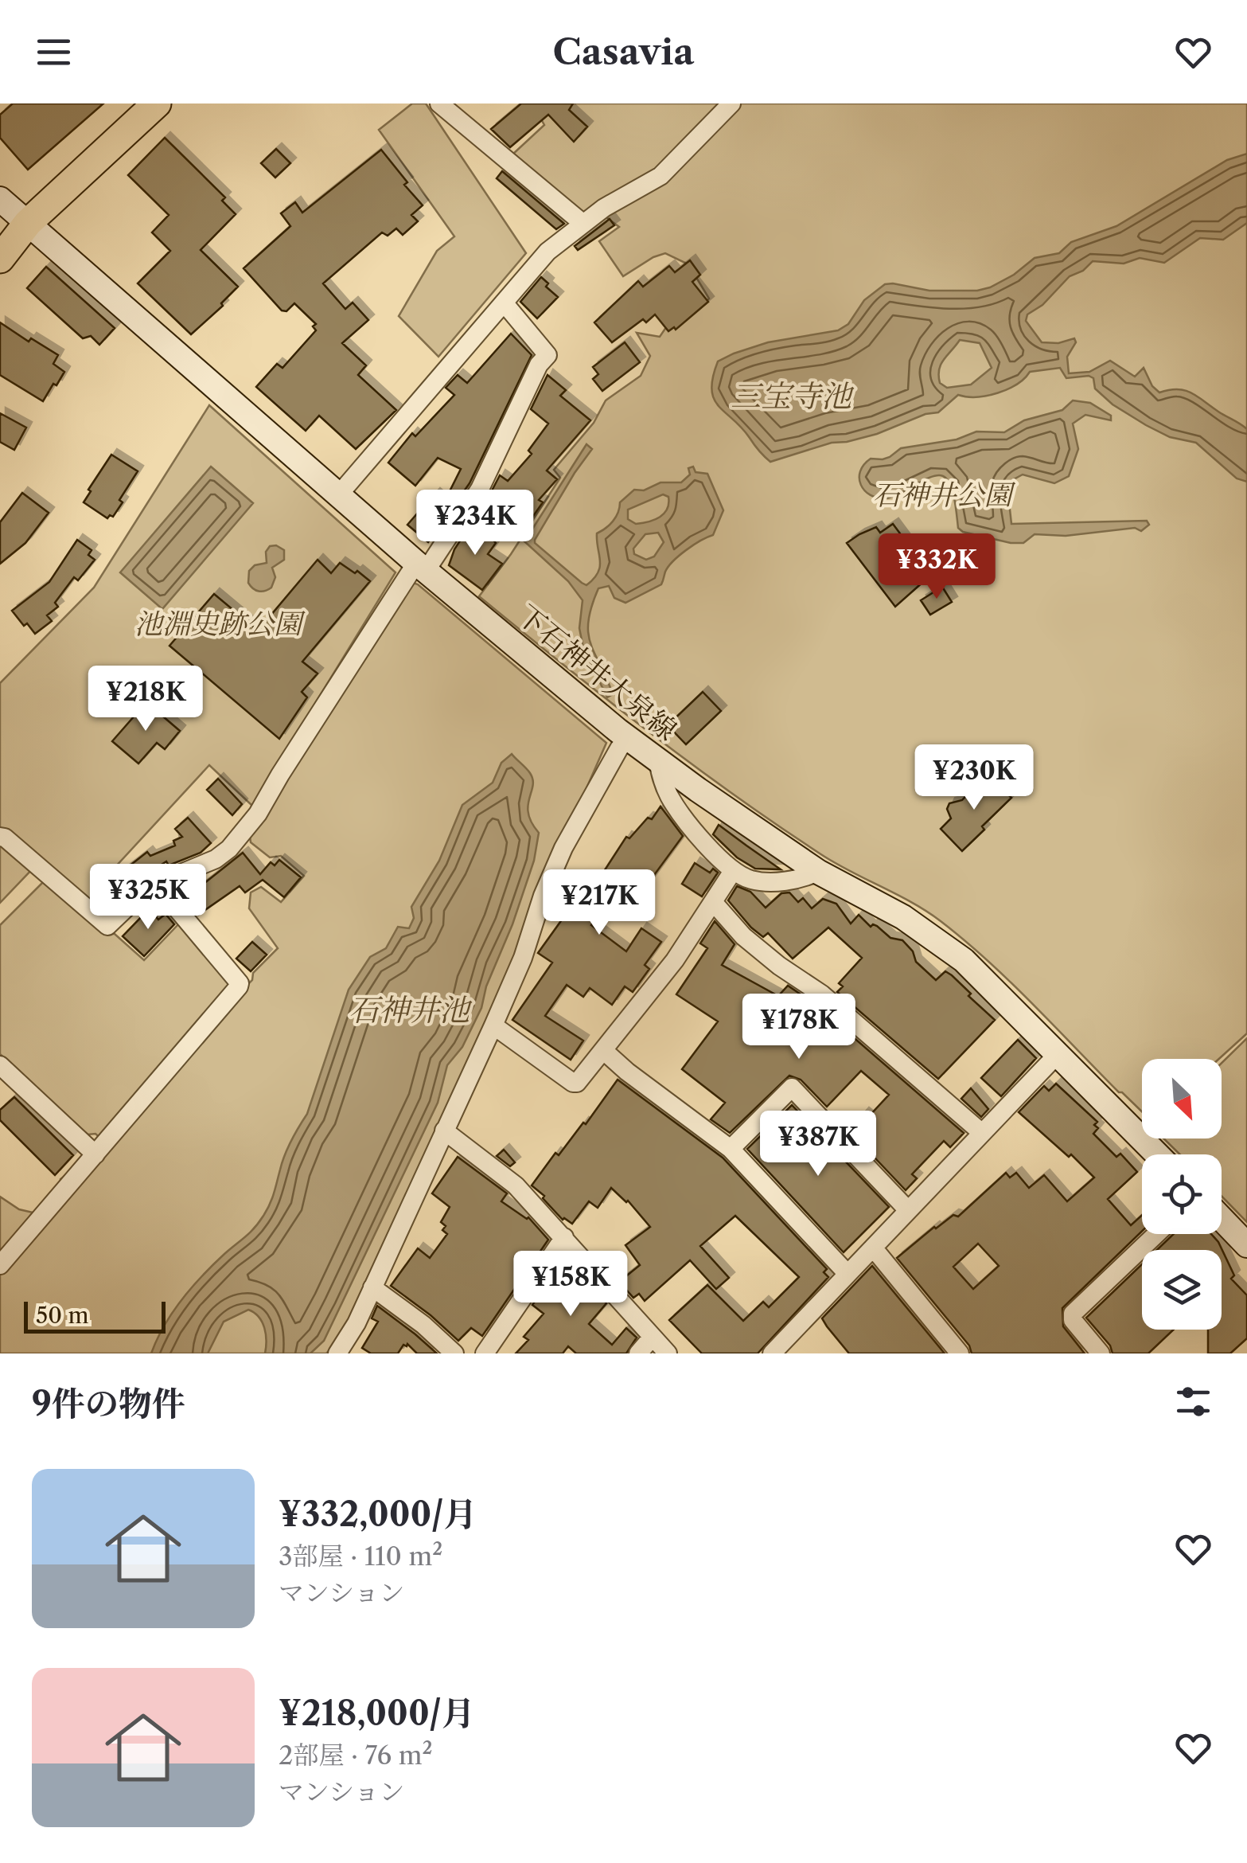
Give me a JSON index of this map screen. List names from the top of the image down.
{
  "streets": {
    "main road": ["下石神井大泉線"]
  },
  "water": ["三宝寺池", "石神井池"],
  "parks": ["石神井公園", "池淵史跡公園"],
  "scale_bar": "50 m",
  "north": "bottom right",
  "page": {
    "header": "Casavia",
    "price": [
      "¥234K",
      "¥332K",
      "¥218K",
      "¥230K",
      "¥325K",
      "¥217K",
      "¥178K",
      "¥387K",
      "¥158K"
    ],
    "scale": "50 m",
    "heading": "9件の物件",
    "list": [
      {
        "name": "¥332,000/月",
        "note": "3部屋 · 110 m² · マンション"
      },
      {
        "name": "¥218,000/月",
        "note": "2部屋 · 76 m² · マンション"
      }
    ]
  }
}
